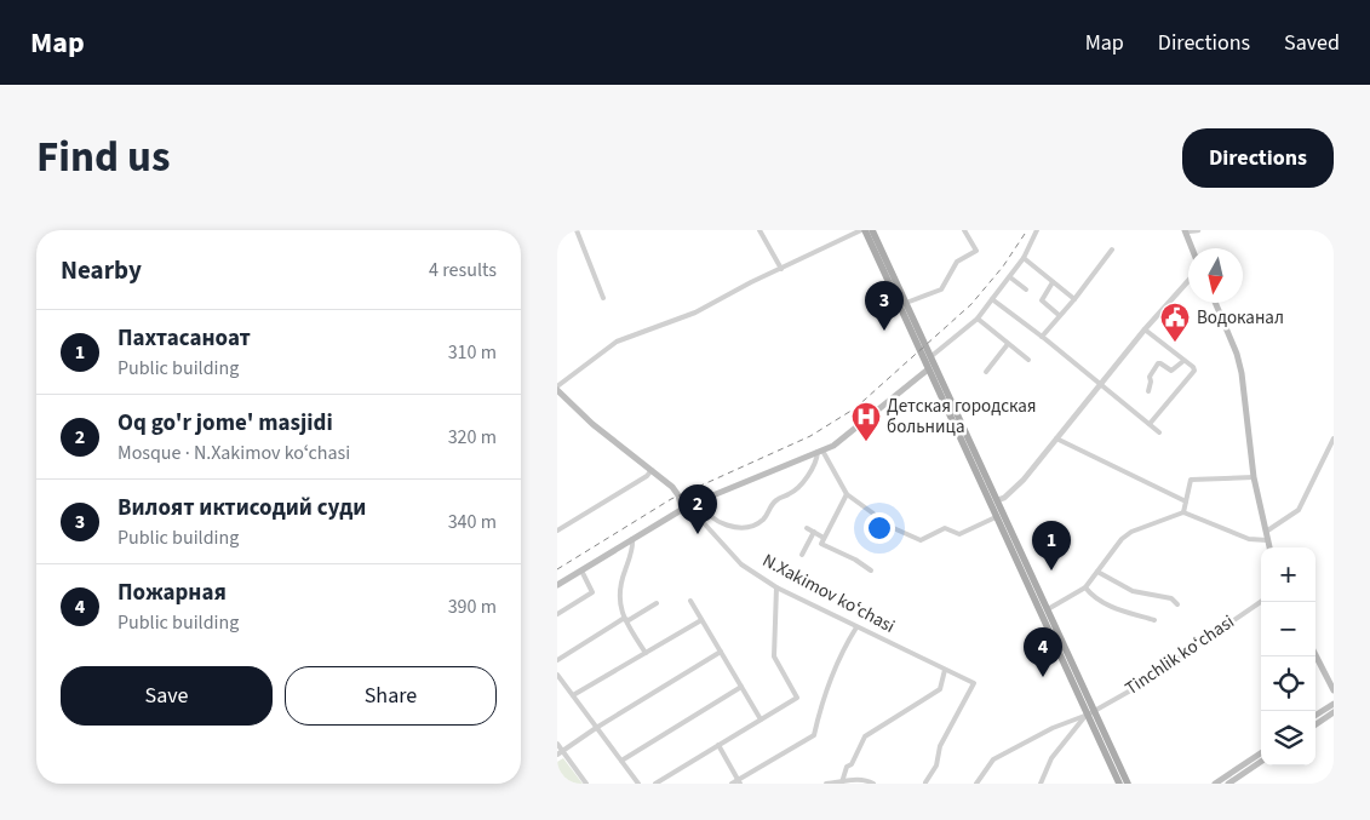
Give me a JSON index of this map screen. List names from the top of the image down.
{
  "streets": {
    "street": ["N.Xakimov koʻchasi", "Tinchlik kо‘chasi"]
  },
  "places": {
    "public building": ["Водоканал"],
    "hospital": ["Детская городская больница"]
  },
  "north": "bottom",
  "page": {
    "header": "Map",
    "nav": ["Map", "Directions", "Saved"],
    "title": "Find us",
    "buttons": [
      "Directions",
      ["Save", "Share"]
    ],
    "heading": ["Nearby", "4 results"],
    "pins": [
      "3",
      "2",
      "1",
      "4"
    ],
    "list": [
      {
        "mark": "1",
        "name": "Пахтасаноат",
        "note": "Public building",
        "value": "310 m"
      },
      {
        "mark": "2",
        "name": "Oq go'r jome' masjidi",
        "note": "Mosque · N.Xakimov koʻchasi",
        "value": "320 m"
      },
      {
        "mark": "3",
        "name": "Вилоят иктисодий суди",
        "note": "Public building",
        "value": "340 m"
      },
      {
        "mark": "4",
        "name": "Пожарная",
        "note": "Public building",
        "value": "390 m"
      }
    ],
    "map_buttons": ["+", "−"]
  }
}
